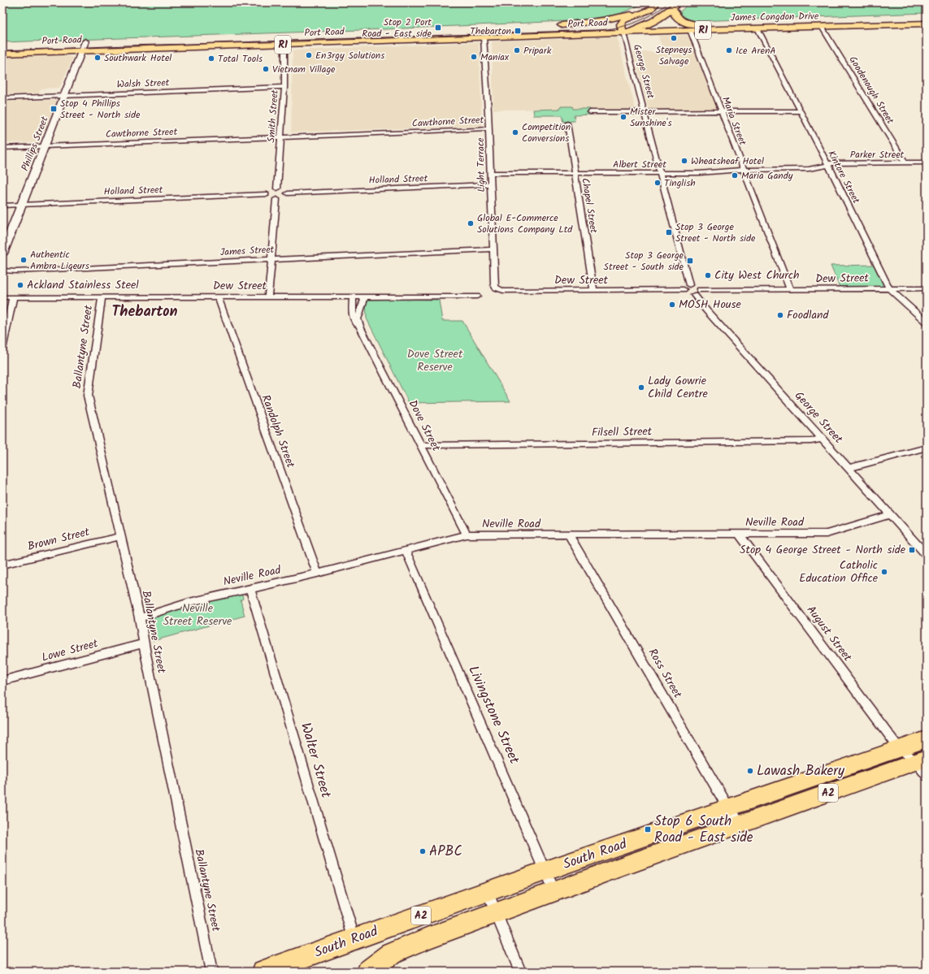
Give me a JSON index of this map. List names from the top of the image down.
{
  "streets": {
    "highway": [
      "James Congdon Drive",
      "Port Road",
      "R1",
      "A2",
      "South Road"
    ],
    "street": [
      "George Street",
      "Walsh Street",
      "Goodenough Street",
      "Smith Street",
      "Maria Street",
      "Cawthorne Street",
      "Phillips Street",
      "Parker Street",
      "Albert Street",
      "Light Terrace",
      "Kintore Street",
      "Holland Street",
      "Chapel Street",
      "James Street",
      "Dew Street",
      "Ballantyne Street",
      "Dove Street",
      "Randolph Street",
      "Filsell Street",
      "Neville Road",
      "Brown Street",
      "August Street",
      "Lowe Street",
      "Ross Street",
      "Livingstone Street",
      "Walter Street"
    ]
  },
  "crossings": [
    ["James Congdon Drive", "Port Road"],
    ["James Congdon Drive", "George Street"],
    ["James Congdon Drive", "Goodenough Street"],
    ["James Congdon Drive", "Maria Street"],
    ["James Congdon Drive", "Kintore Street"],
    ["Port Road", "George Street"],
    ["Port Road", "Smith Street"],
    ["Port Road", "Phillips Street"],
    ["Port Road", "Light Terrace"],
    ["George Street", "Albert Street"],
    ["George Street", "Dew Street"],
    ["George Street", "Filsell Street"],
    ["George Street", "Neville Road"],
    ["Walsh Street", "Smith Street"],
    ["Walsh Street", "Phillips Street"],
    ["Goodenough Street", "Parker Street"],
    ["Smith Street", "Cawthorne Street"],
    ["Maria Street", "Albert Street"],
    ["Maria Street", "Dew Street"],
    ["Cawthorne Street", "Phillips Street"],
    ["Cawthorne Street", "Light Terrace"],
    ["Phillips Street", "Holland Street"],
    ["Parker Street", "Albert Street"],
    ["Parker Street", "Kintore Street"],
    ["Albert Street", "Light Terrace"],
    ["Albert Street", "Kintore Street"],
    ["Albert Street", "Chapel Street"],
    ["Light Terrace", "Holland Street"],
    ["Light Terrace", "James Street"],
    ["Light Terrace", "Dew Street"],
    ["Kintore Street", "Dew Street"],
    ["Chapel Street", "Dew Street"],
    ["Dew Street", "Ballantyne Street"],
    ["Dew Street", "Dove Street"],
    ["Dew Street", "Randolph Street"],
    ["Ballantyne Street", "Neville Road"],
    ["Ballantyne Street", "Brown Street"],
    ["Ballantyne Street", "Lowe Street"],
    ["Dove Street", "Filsell Street"],
    ["Dove Street", "Neville Road"],
    ["Randolph Street", "Neville Road"],
    ["Neville Road", "August Street"],
    ["Neville Road", "Ross Street"],
    ["Neville Road", "Livingstone Street"],
    ["Neville Road", "Walter Street"],
    ["August Street", "South Road"],
    ["Ross Street", "South Road"],
    ["Livingstone Street", "South Road"],
    ["Walter Street", "South Road"]
  ],
  "districts": ["Thebarton"],
  "parks": ["Dove Street Reserve", "Neville Street Reserve"],
  "places": {
    "transit": [
      "Stop 2 Port Road - East side",
      "Thebarton",
      "Stop 4 Phillips Street - North side",
      "Stop 3 George Street - North side",
      "Stop 3 George Street - South side",
      "Stop 4 George Street - North side",
      "Stop 6 South Road - East side"
    ],
    "other": [
      "Stepneys Salvage",
      "Pripark",
      "Ice ArenA",
      "En3rgy Solutions",
      "Maniax",
      "Southwark Hotel",
      "Total Tools",
      "Vietnam Village",
      "Mister Sunshine's",
      "Competition Conversions",
      "Wheatsheaf Hotel",
      "Maria Gandy",
      "Tinglish",
      "Global E-Commerce Solutions Company Ltd",
      "Authentic Ambra Liqeurs",
      "City West Church",
      "Ackland Stainless Steel",
      "MOSH House",
      "Foodland",
      "Lady Gowrie Child Centre",
      "Catholic Education Office",
      "Lawash Bakery",
      "APBC"
    ]
  }
}
